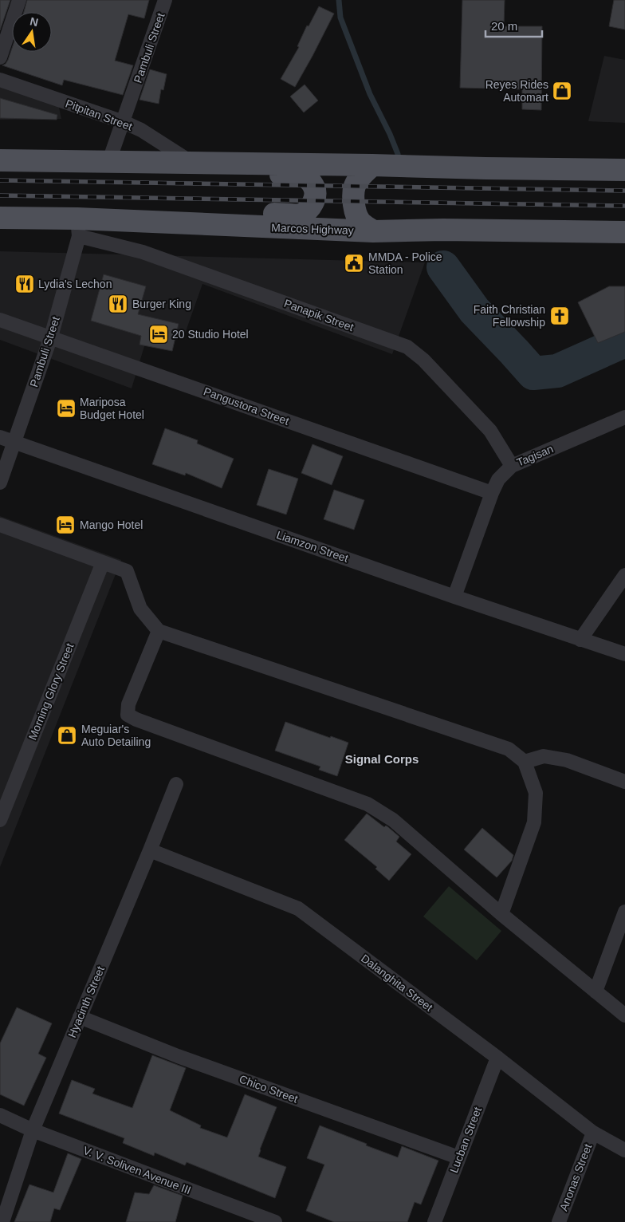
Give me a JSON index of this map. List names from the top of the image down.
{
  "streets": {
    "main road": ["Marcos Highway"],
    "street": [
      "Pambuli Street",
      "Pitpitan Street",
      "Panapik Street",
      "Pangustora Street",
      "Tagisan",
      "Liamzon Street",
      "Morning Glory Street",
      "Dalanghita Street",
      "Hyacinth Street",
      "Chico Street",
      "Lucban Street",
      "V. V. Soliven Avenue III",
      "Anonas Street"
    ]
  },
  "crossings": [
    ["Pambuli Street", "Pitpitan Street"],
    ["Pambuli Street", "Marcos Highway"],
    ["Pambuli Street", "Panapik Street"],
    ["Pambuli Street", "Pangustora Street"],
    ["Pambuli Street", "Liamzon Street"],
    ["Marcos Highway", "Panapik Street"],
    ["Panapik Street", "Tagisan"],
    ["Pangustora Street", "Tagisan"],
    ["Tagisan", "Liamzon Street"],
    ["Dalanghita Street", "Hyacinth Street"],
    ["Dalanghita Street", "Lucban Street"],
    ["Dalanghita Street", "Anonas Street"],
    ["Hyacinth Street", "Chico Street"],
    ["Hyacinth Street", "V. V. Soliven Avenue III"],
    ["Chico Street", "Lucban Street"]
  ],
  "districts": ["Signal Corps"],
  "places": {
    "shop": ["Reyes Rides Automart", "Meguiar's Auto Detailing"],
    "public building": ["MMDA - Police Station"],
    "restaurant": ["Lydia's Lechon", "Burger King"],
    "church": ["Faith Christian Fellowship"],
    "hotel": ["20 Studio Hotel", "Mariposa Budget Hotel", "Mango Hotel"]
  },
  "scale_bar": "20 m",
  "north": "top"
}
